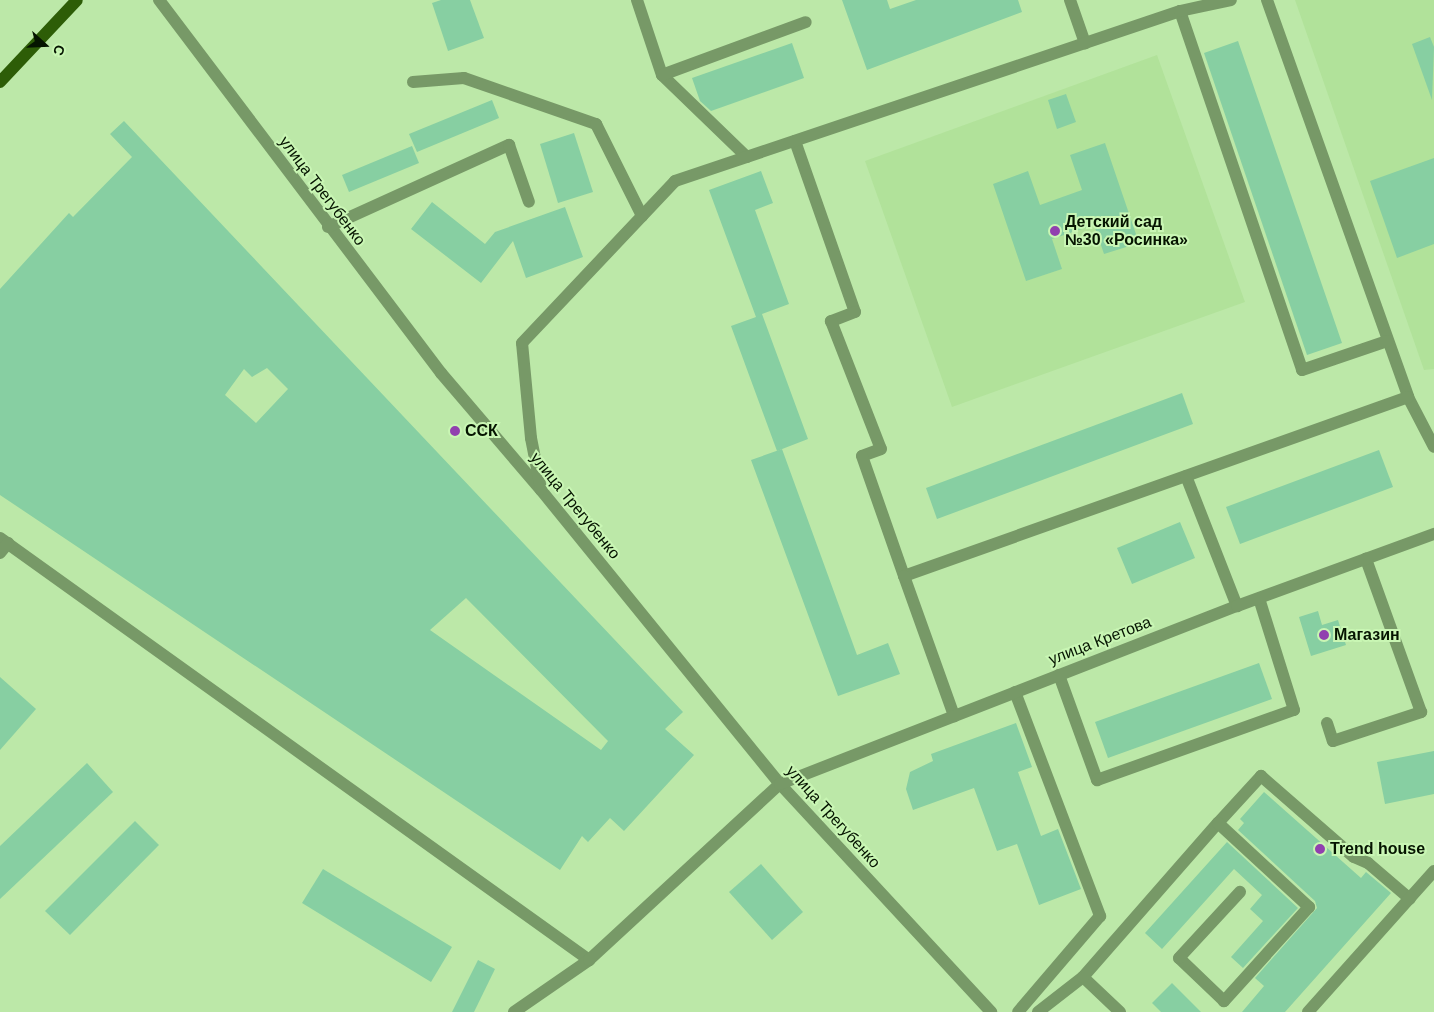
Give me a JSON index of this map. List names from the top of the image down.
{
  "streets": {
    "street": ["улица Трегубенко", "улица Кретова"]
  },
  "crossings": [
    ["улица Трегубенко", "улица Кретова"]
  ],
  "places": [
    "Детский сад №30 «Росинка»",
    "ССК",
    "Магазин",
    "Trend house"
  ],
  "north": "right"
}
